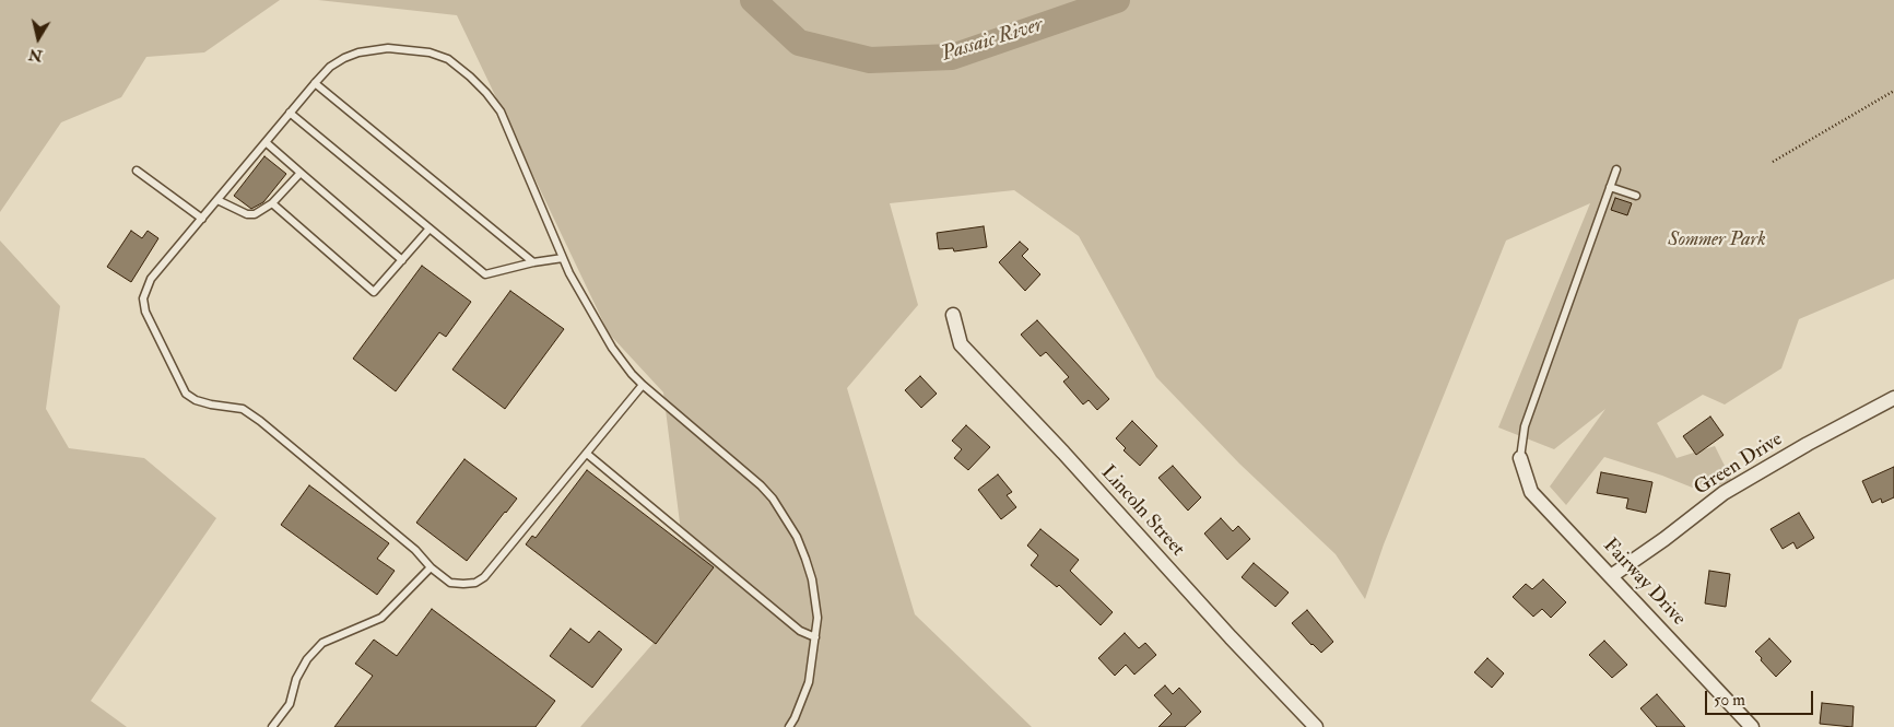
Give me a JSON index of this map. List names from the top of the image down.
{
  "streets": {
    "street": ["Green Drive", "Lincoln Street", "Fairway Drive"]
  },
  "crossings": [
    ["Green Drive", "Fairway Drive"]
  ],
  "water": ["Passaic River"],
  "parks": ["Sommer Park"],
  "scale_bar": "50 m",
  "north": "bottom"
}
